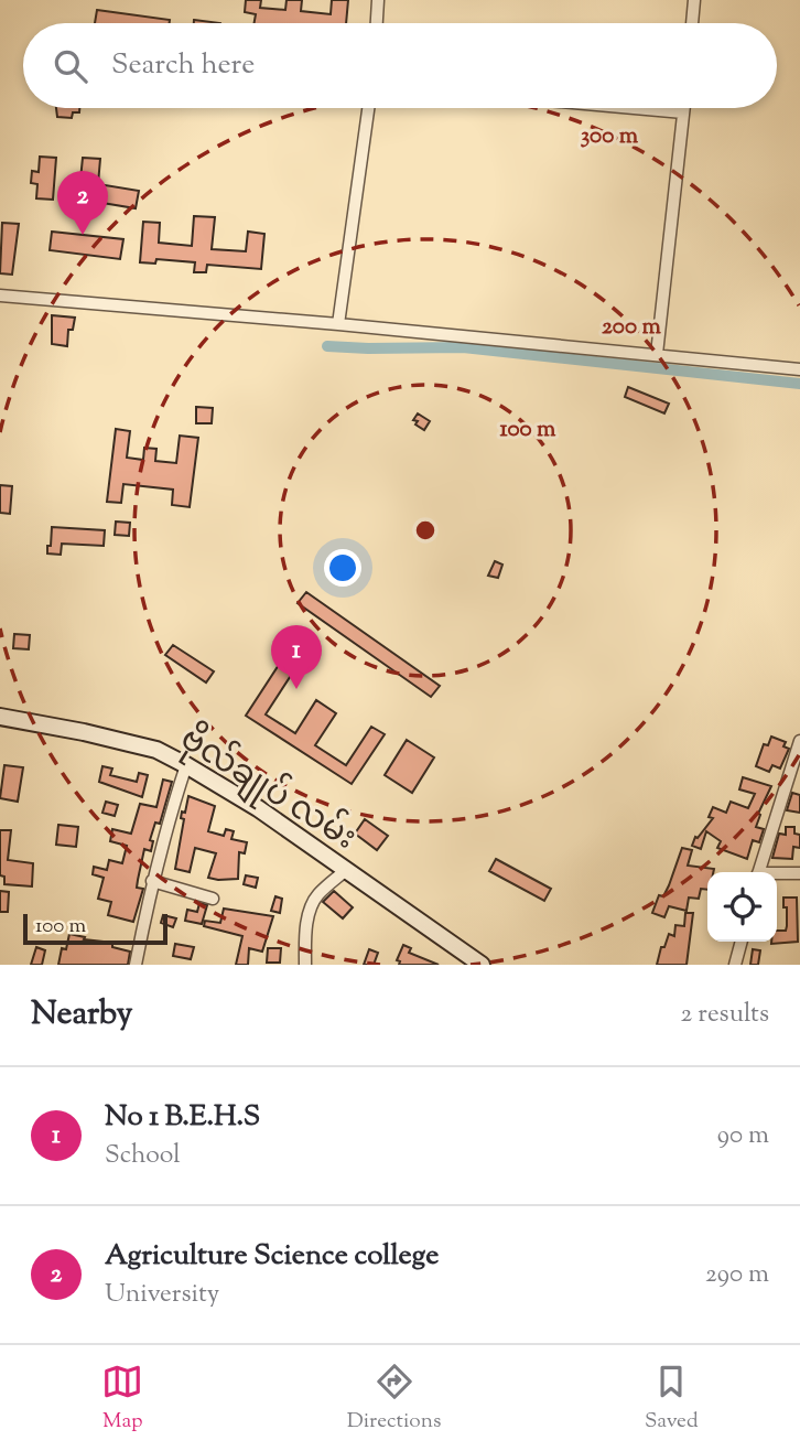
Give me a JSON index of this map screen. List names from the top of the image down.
{
  "streets": {
    "main road": ["ဗိုလ်ချုပ် လမ်း"]
  },
  "scale_bar": "100 m",
  "page": {
    "search": "Search here",
    "pins": ["2", "1"],
    "scale": "100 m",
    "heading": ["Nearby", "2 results"],
    "list": [
      {
        "mark": "1",
        "name": "No 1 B.E.H.S",
        "note": "School",
        "value": "90 m"
      },
      {
        "mark": "2",
        "name": "Agriculture Science college",
        "note": "University",
        "value": "290 m"
      }
    ],
    "nav": ["Map", "Directions", "Saved"]
  },
  "rings": ["300 m", "200 m", "100 m"]
}
